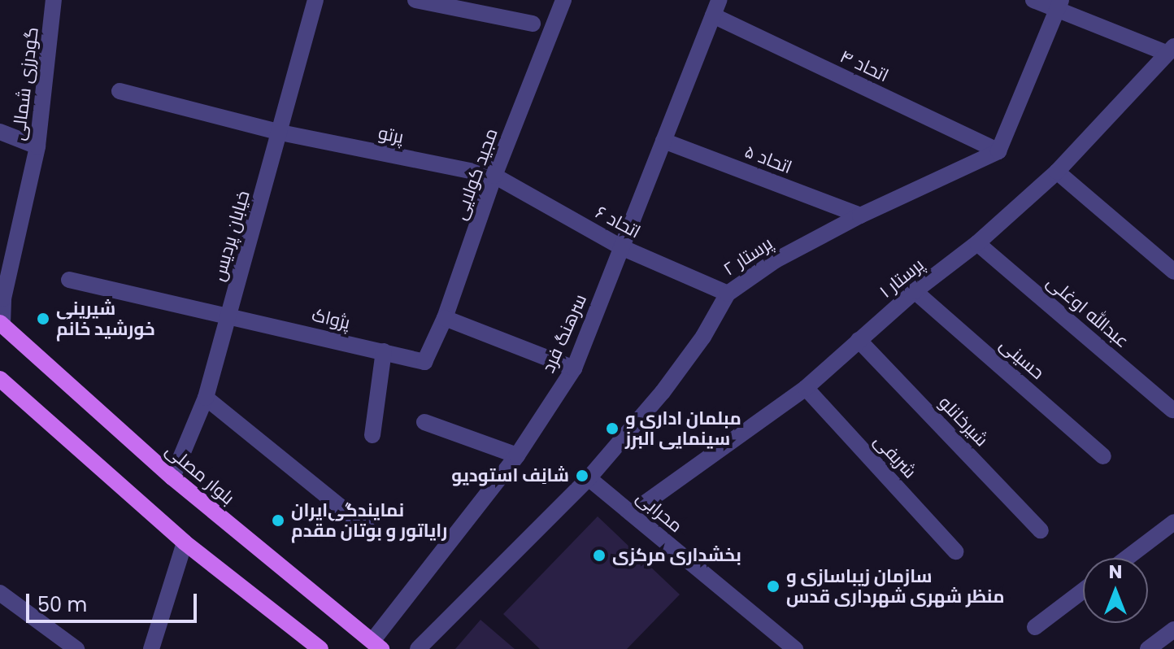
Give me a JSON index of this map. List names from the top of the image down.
{
  "streets": {
    "main road": ["بلوار مصلی"],
    "street": [
      "اتحاد ۴",
      "گودرزی شمالی",
      "پرتو",
      "اتحاد ۵",
      "مجید کولایی",
      "اتحاد ۶",
      "خیابان پردیس",
      "پرستار ۲",
      "پرستار ۱",
      "عبدالله اوغلی",
      "پژواک",
      "سرهنگ فرد",
      "حسینی",
      "شیرخانلو",
      "شریفی",
      "محرابی"
    ]
  },
  "crossings": [
    ["اتحاد ۴", "پرستار ۲"],
    ["اتحاد ۴", "سرهنگ فرد"],
    ["گودرزی شمالی", "بلوار مصلی"],
    ["پرتو", "مجید کولایی"],
    ["پرتو", "اتحاد ۶"],
    ["پرتو", "خیابان پردیس"],
    ["اتحاد ۵", "پرستار ۲"],
    ["اتحاد ۵", "سرهنگ فرد"],
    ["مجید کولایی", "اتحاد ۶"],
    ["مجید کولایی", "پژواک"],
    ["اتحاد ۶", "پرستار ۲"],
    ["اتحاد ۶", "سرهنگ فرد"],
    ["خیابان پردیس", "پژواک"],
    ["خیابان پردیس", "بلوار مصلی"],
    ["پرستار ۲", "محرابی"],
    ["پرستار ۱", "عبدالله اوغلی"],
    ["پرستار ۱", "حسینی"],
    ["پرستار ۱", "شیرخانلو"],
    ["پرستار ۱", "شریفی"],
    ["پرستار ۱", "محرابی"],
    ["سرهنگ فرد", "بلوار مصلی"]
  ],
  "places": [
    "شیرینی خورشید خانم",
    "مبلمان اداری و سینمایی البرز",
    "شانِف استودیو",
    "نمایندگی‌ایران رایاتور و بوتان مقدم",
    "بخشداری مرکزی",
    "سازمان زیباسازی و منظر شهری شهرداری قدس"
  ],
  "scale_bar": "50 m",
  "north": "top"
}
